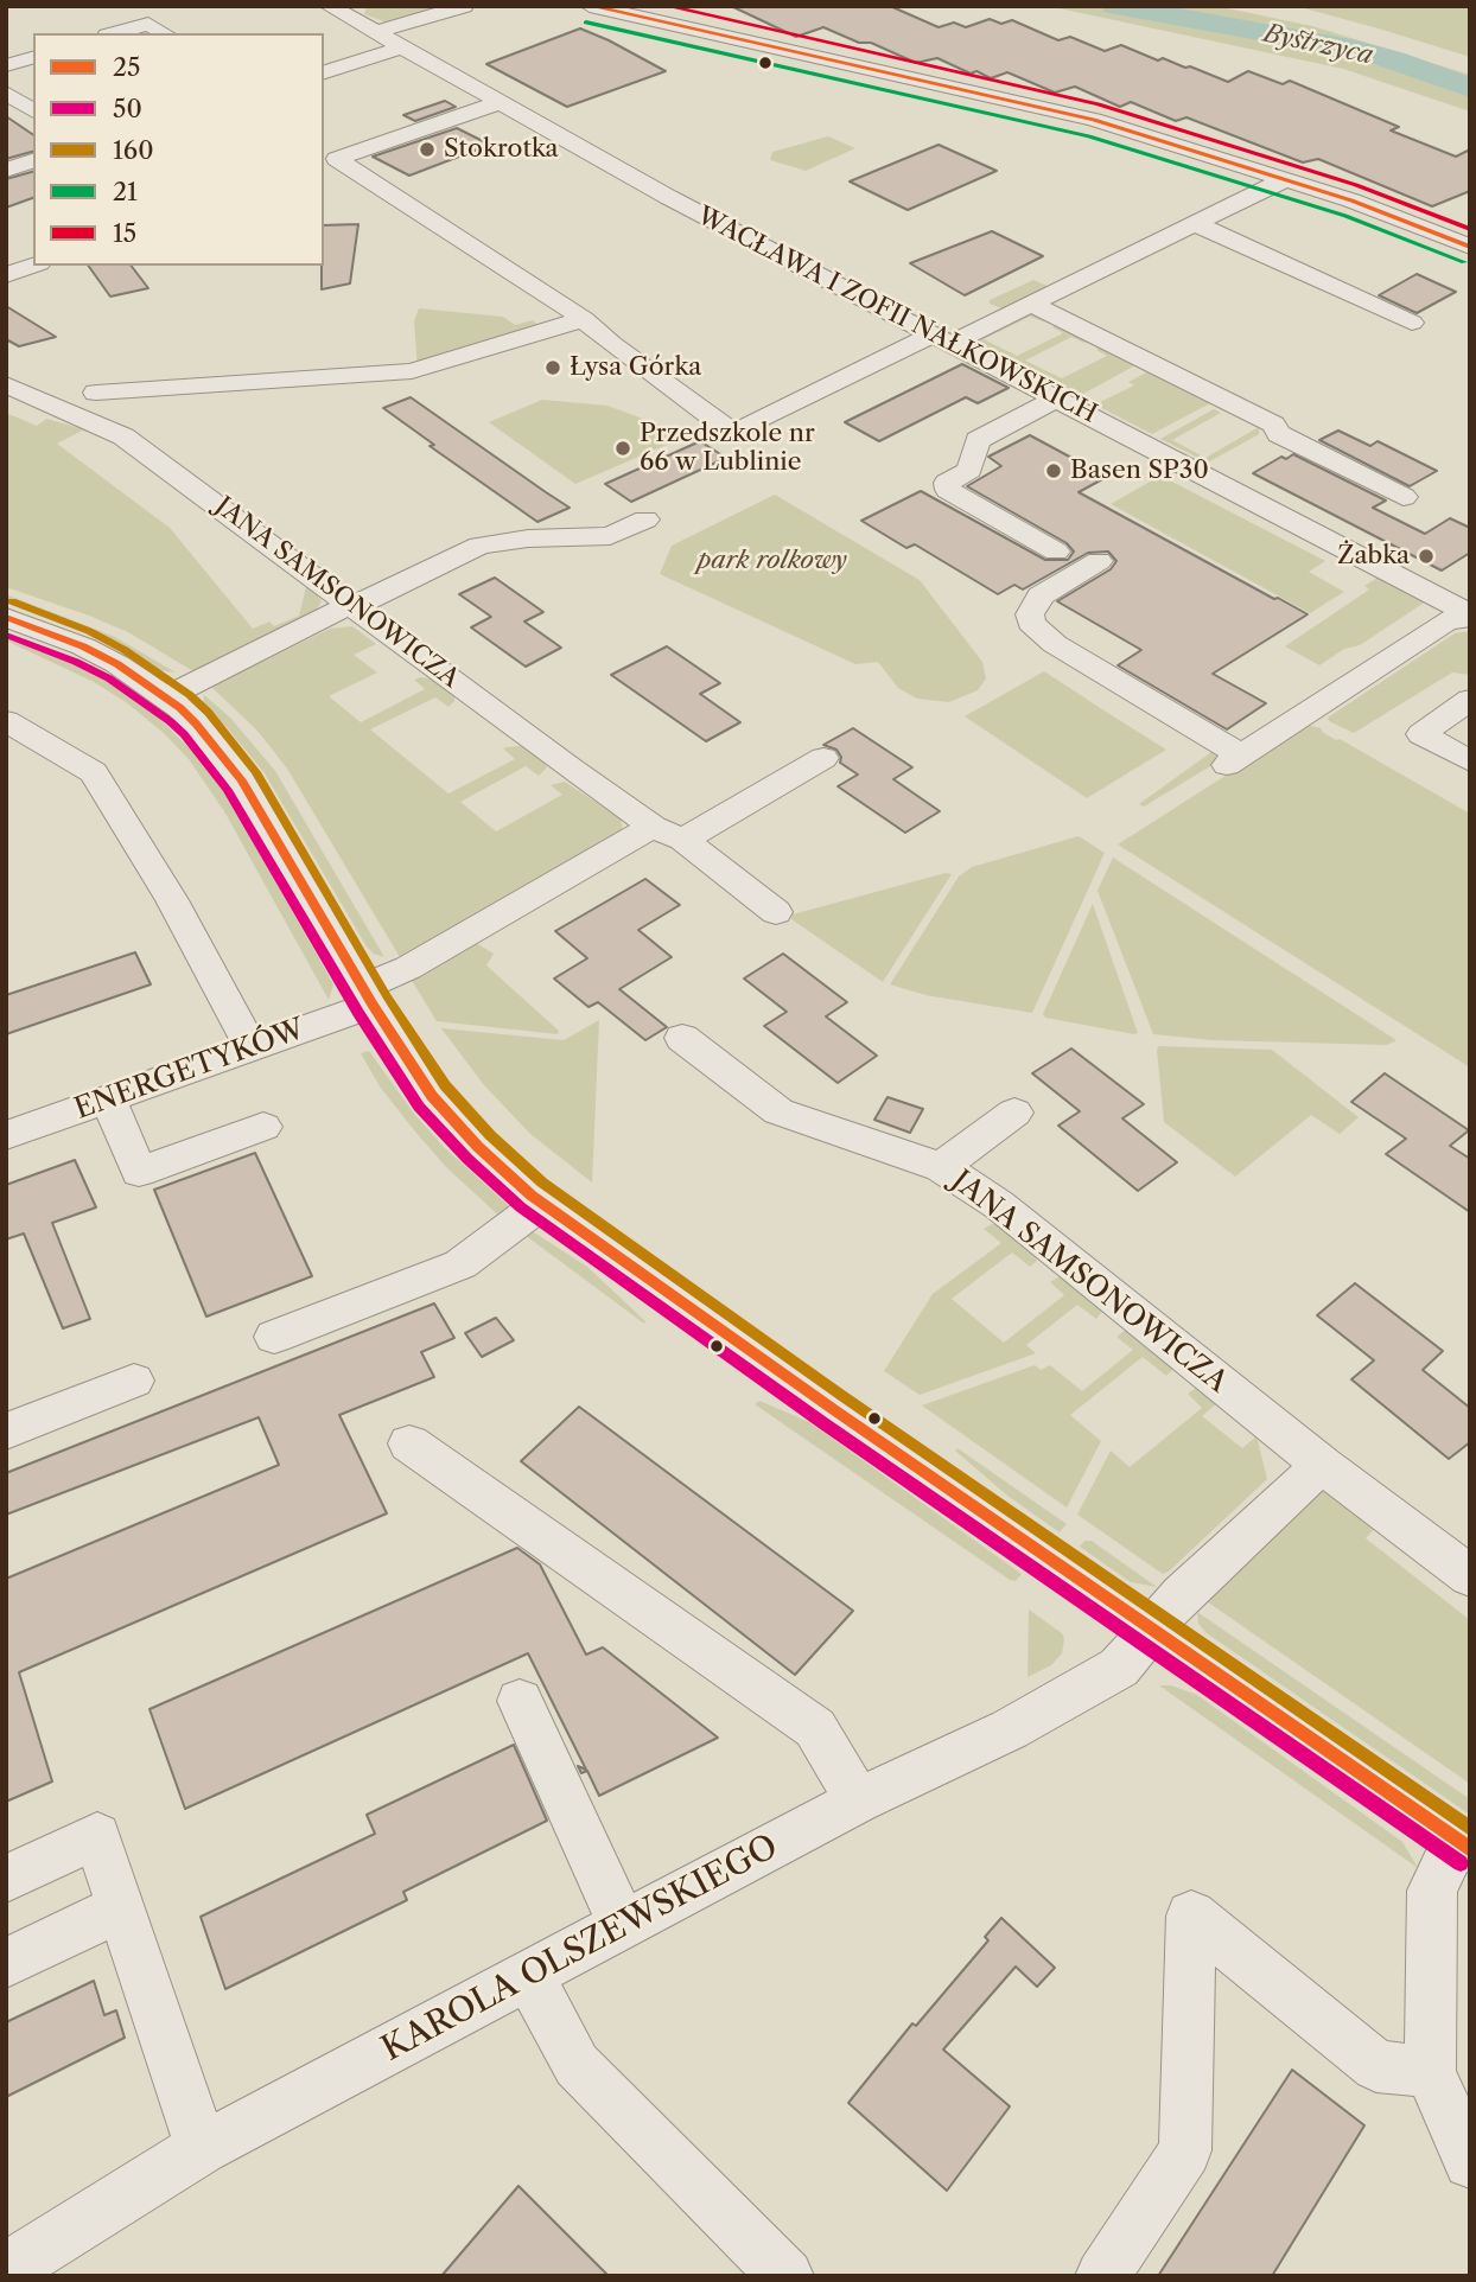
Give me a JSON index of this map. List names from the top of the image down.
{
  "streets": {
    "street": [
      "WACŁAWA I ZOFII NAŁKOWSKICH",
      "JANA SAMSONOWICZA",
      "ENERGETYKÓW",
      "KAROLA OLSZEWSKIEGO"
    ]
  },
  "crossings": [
    ["JANA SAMSONOWICZA", "ENERGETYKÓW"],
    ["JANA SAMSONOWICZA", "KAROLA OLSZEWSKIEGO"]
  ],
  "water": ["Bystrzyca"],
  "parks": ["park rolkowy"],
  "places": [
    "Stokrotka",
    "Łysa Górka",
    "Przedszkole nr 66 w Lublinie",
    "Basen SP30",
    "Żabka"
  ],
  "lines": [
    "transit line 25",
    "transit line 15",
    "transit line 21",
    "transit line 160",
    "transit line 50"
  ],
  "legend": [
    "25",
    "50",
    "160",
    "21",
    "15"
  ]
}
